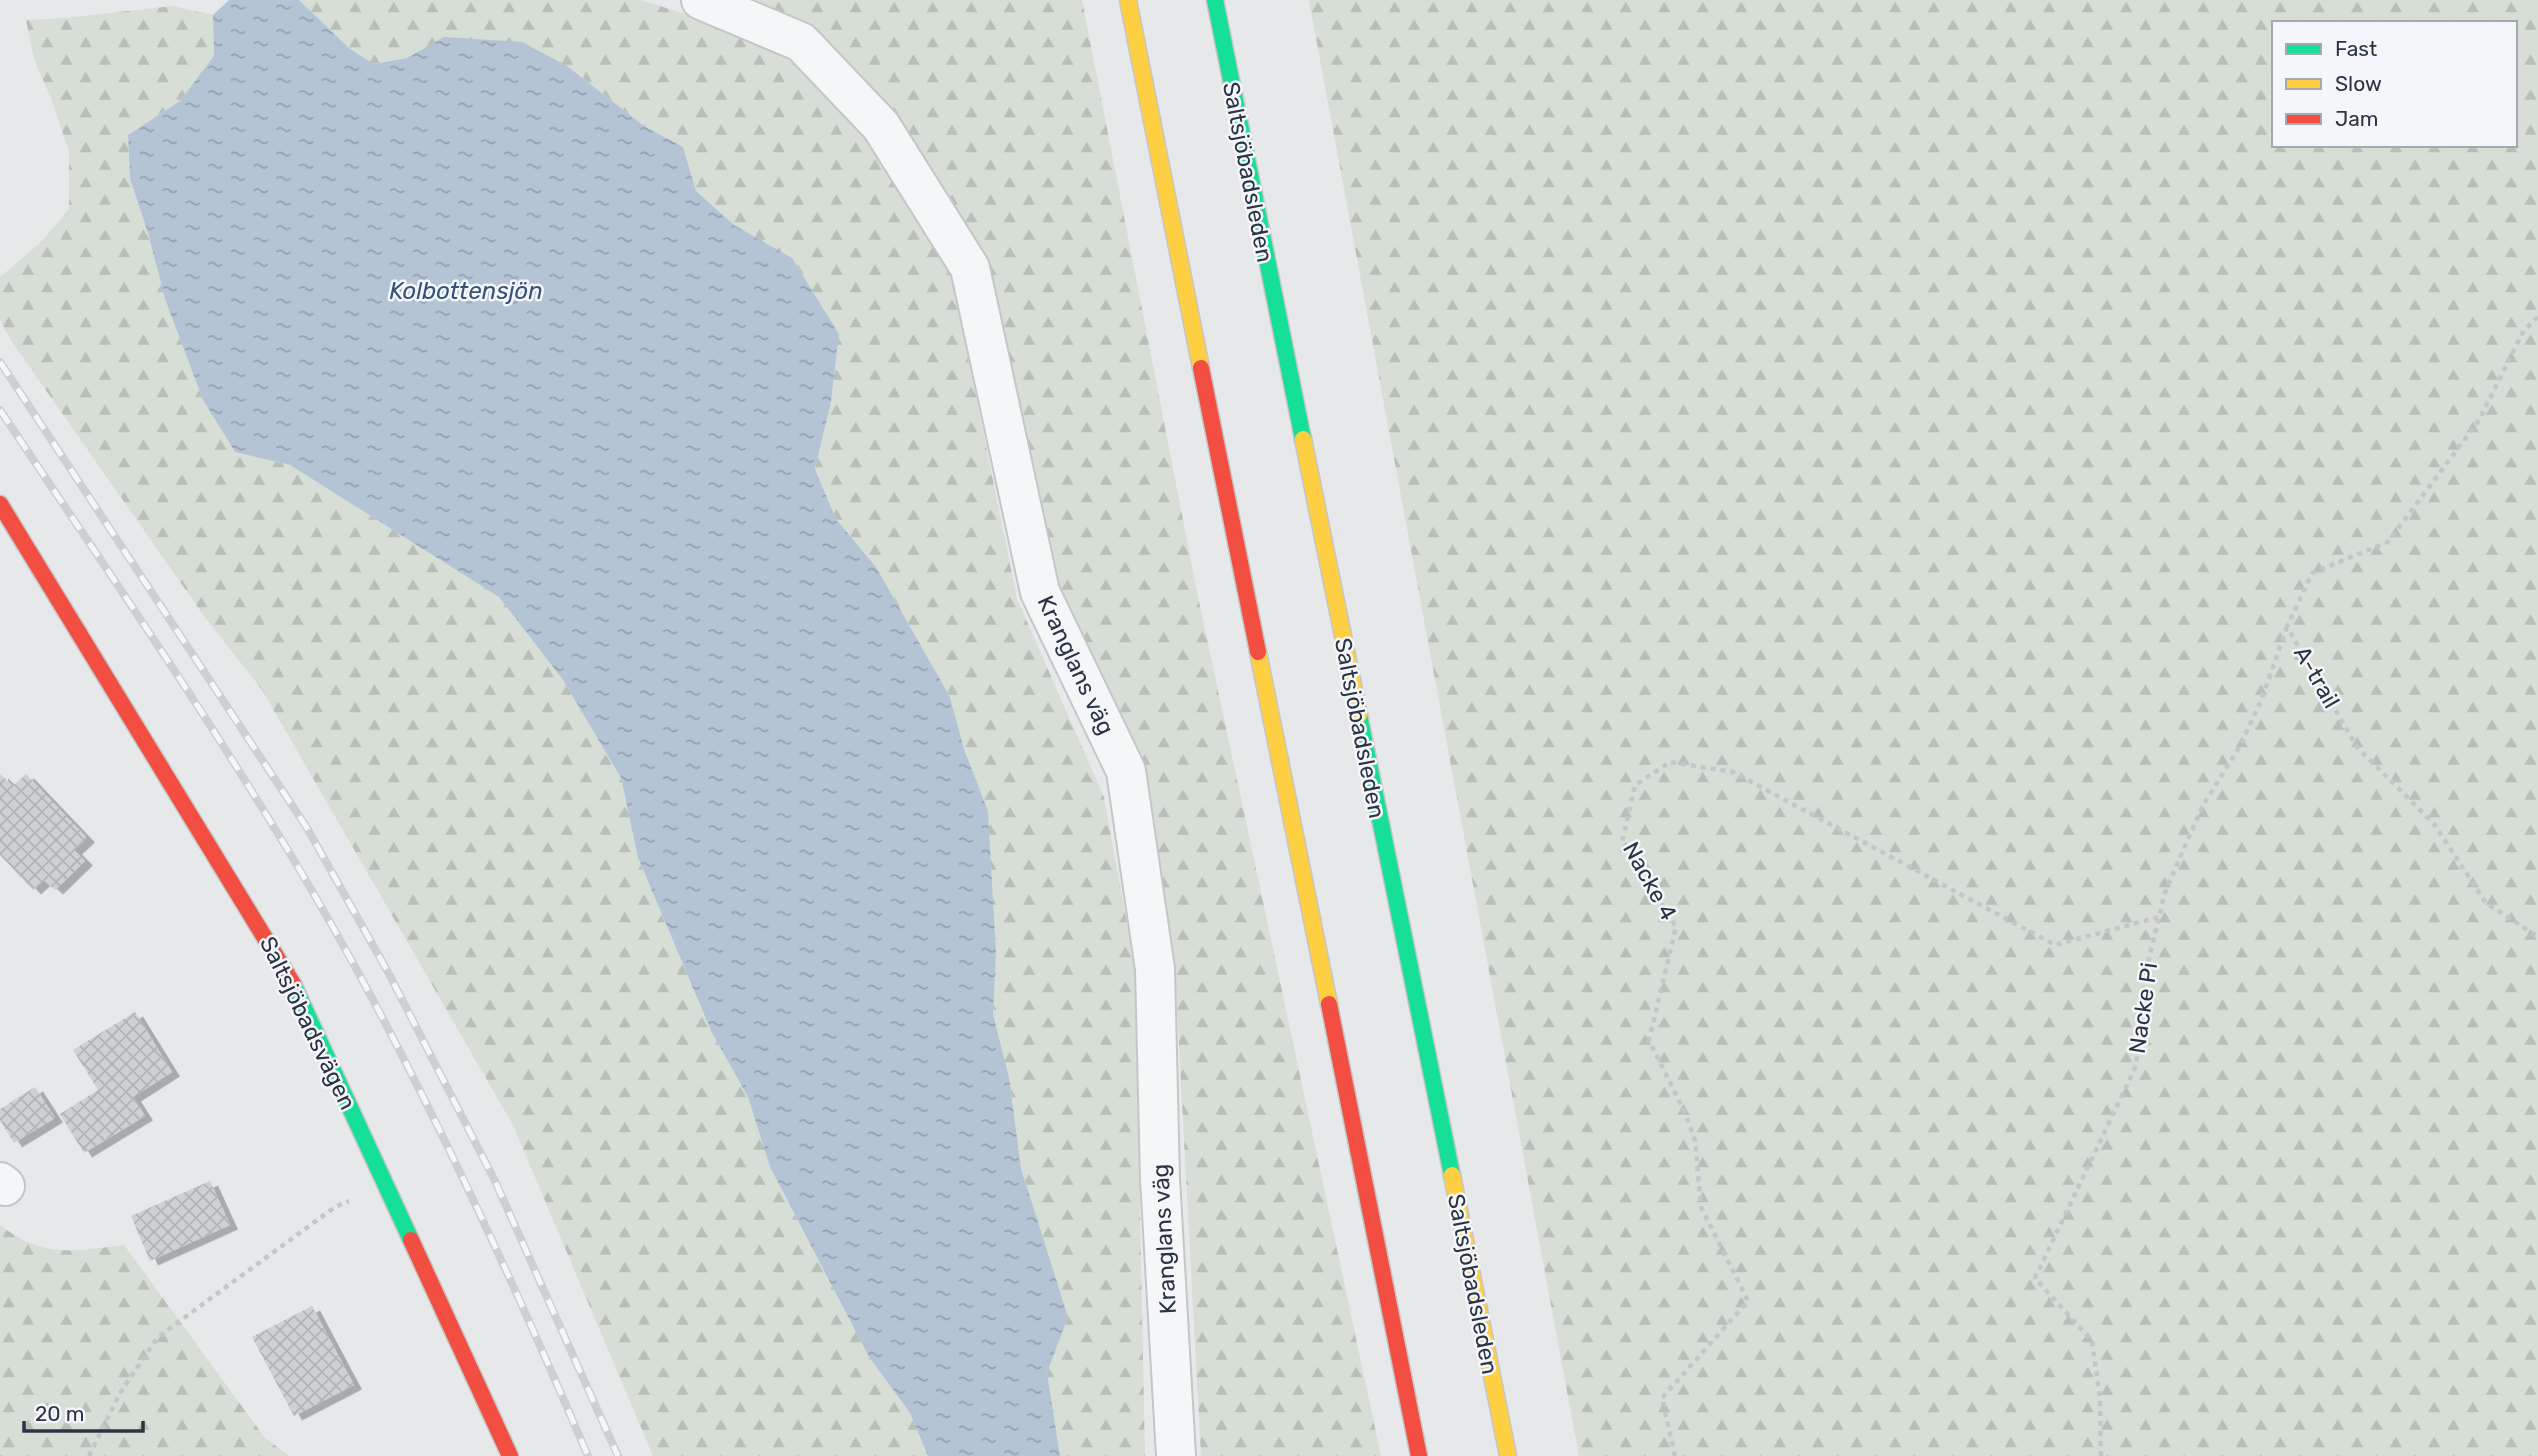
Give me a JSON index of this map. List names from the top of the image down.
{
  "streets": {
    "main road": ["Saltsjöbadsleden", "Saltsjöbadsvägen"],
    "street": ["Kranglans väg"],
    "path": ["A-trail", "Nacke 4", "Nacke Pi"]
  },
  "crossings": [
    ["A-trail", "Nacke Pi"],
    ["Nacke 4", "Nacke Pi"]
  ],
  "water": ["Kolbottensjön"],
  "legend": ["Fast", "Slow", "Jam"],
  "scale_bar": "20 m"
}
